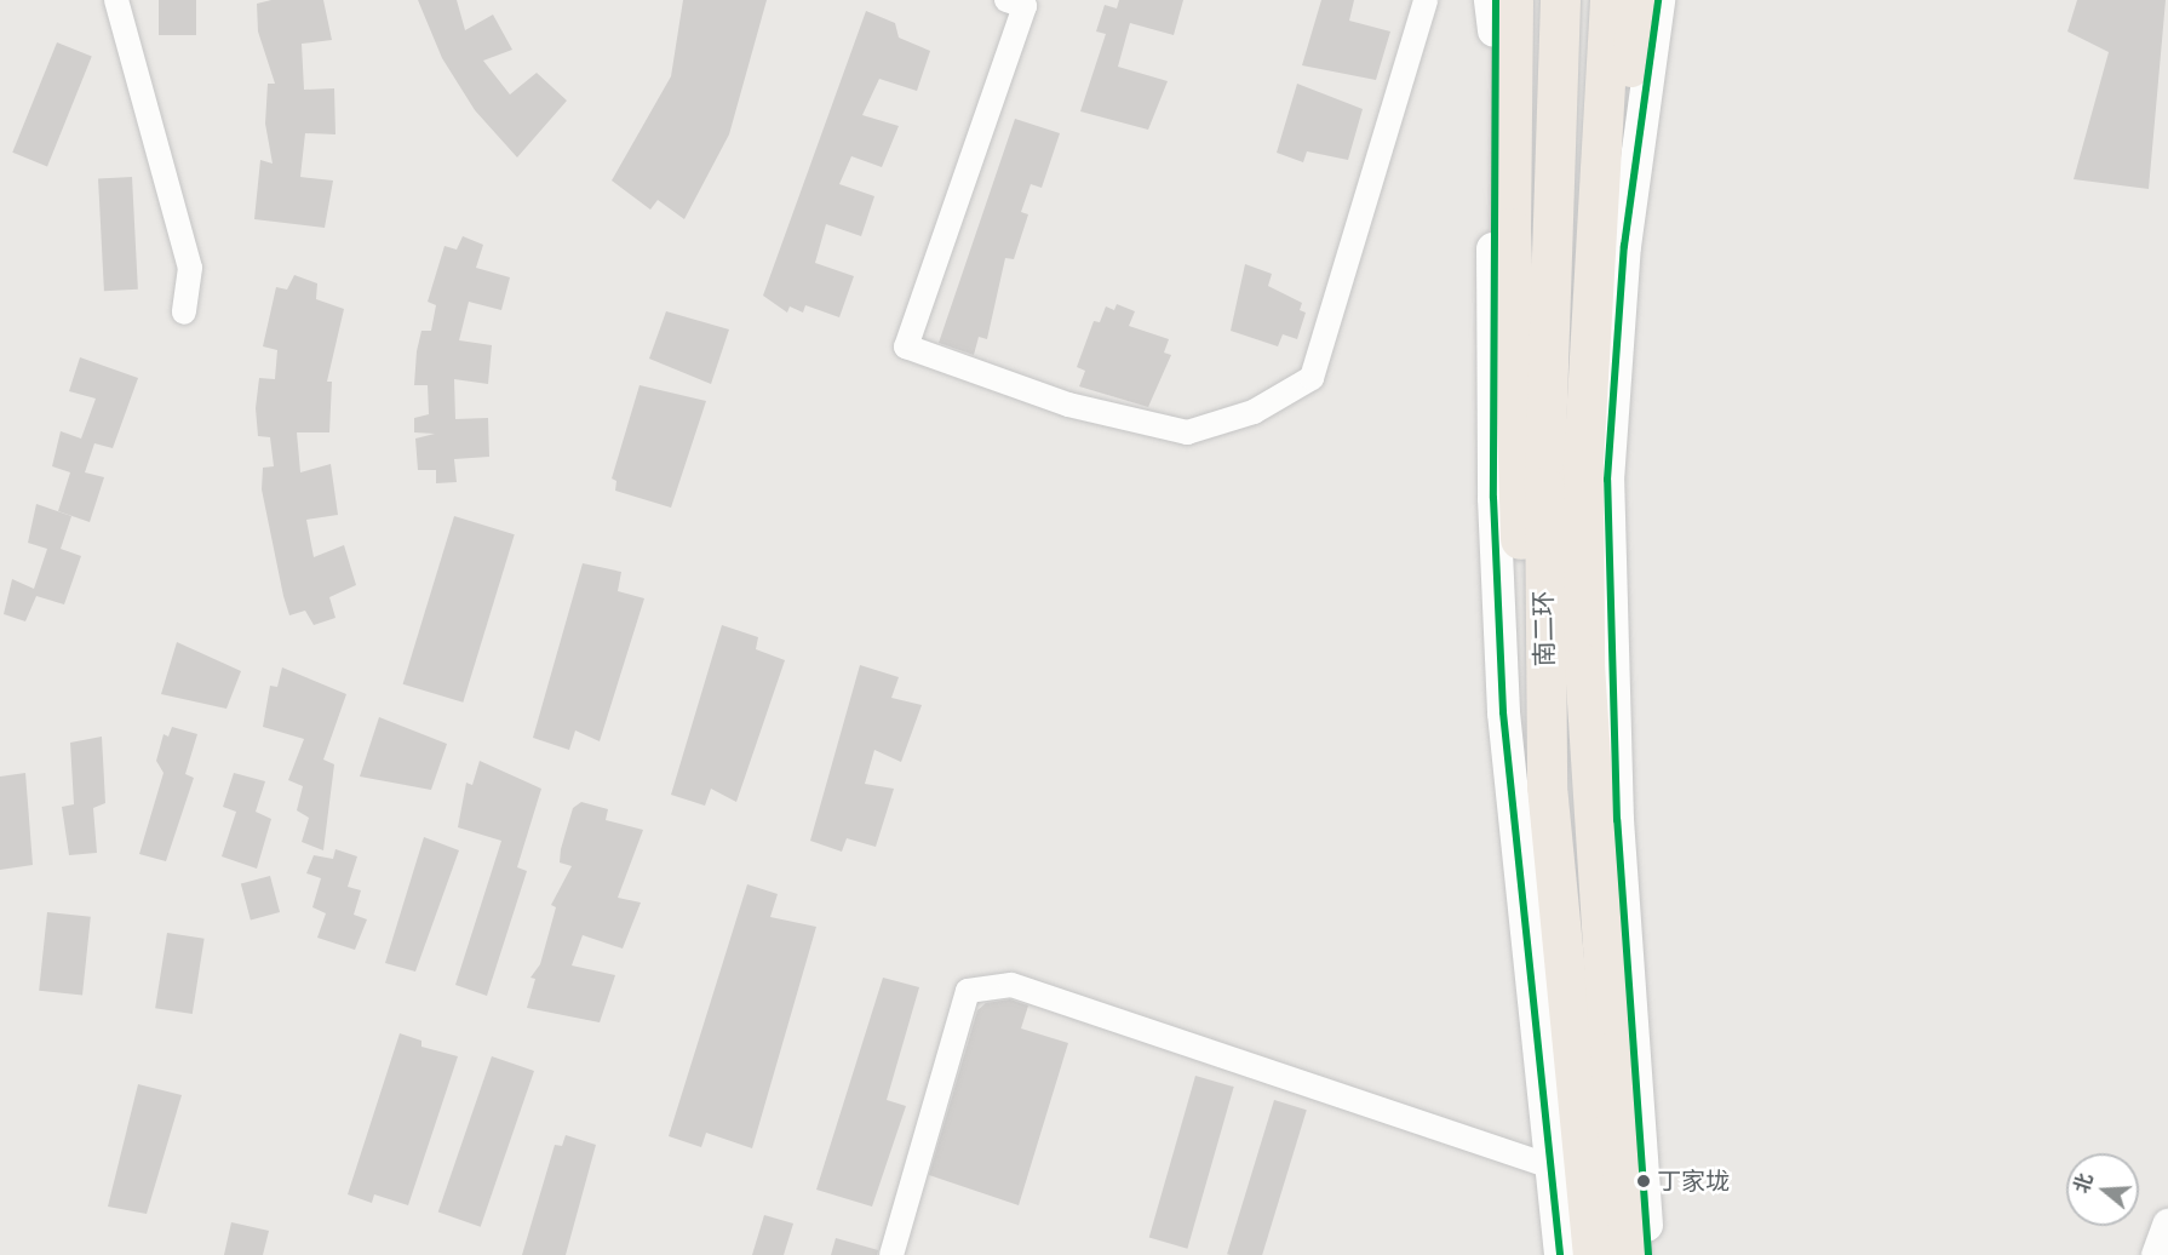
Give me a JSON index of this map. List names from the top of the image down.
{
  "streets": {
    "highway": ["南二环"]
  },
  "places": ["丁家垅"],
  "north": "left"
}
